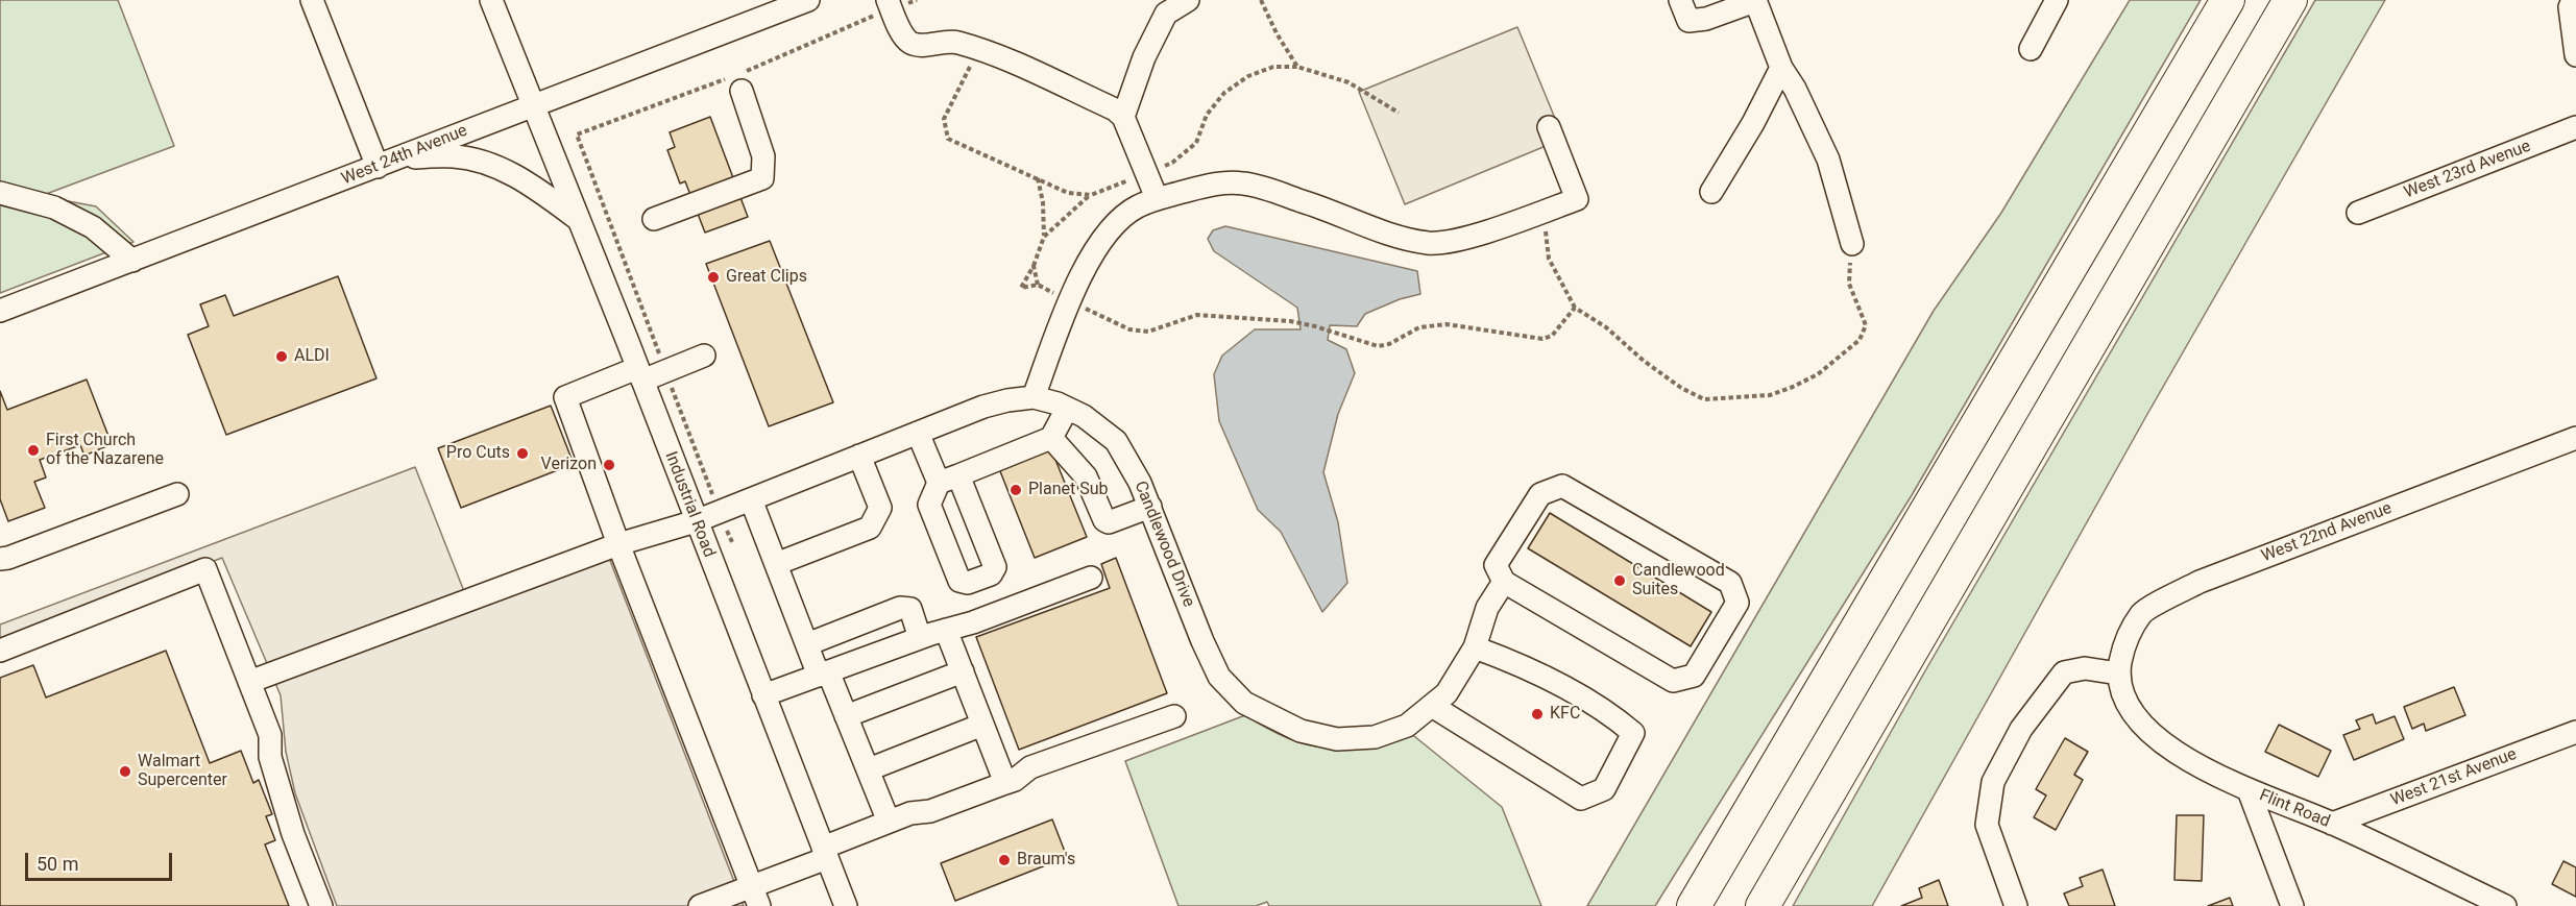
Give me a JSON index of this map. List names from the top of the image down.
{
  "streets": {
    "street": [
      "West 24th Avenue",
      "West 23rd Avenue",
      "Industrial Road",
      "West 22nd Avenue",
      "Candlewood Drive",
      "West 21st Avenue",
      "Flint Road"
    ]
  },
  "crossings": [
    ["West 24th Avenue", "Industrial Road"],
    ["Industrial Road", "Candlewood Drive"],
    ["West 22nd Avenue", "Flint Road"],
    ["West 21st Avenue", "Flint Road"]
  ],
  "places": [
    "Great Clips",
    "ALDI",
    "First Church of the Nazarene",
    "Pro Cuts",
    "Verizon",
    "Planet Sub",
    "Candlewood Suites",
    "KFC",
    "Walmart Supercenter",
    "Braum's"
  ],
  "scale_bar": "50 m"
}
